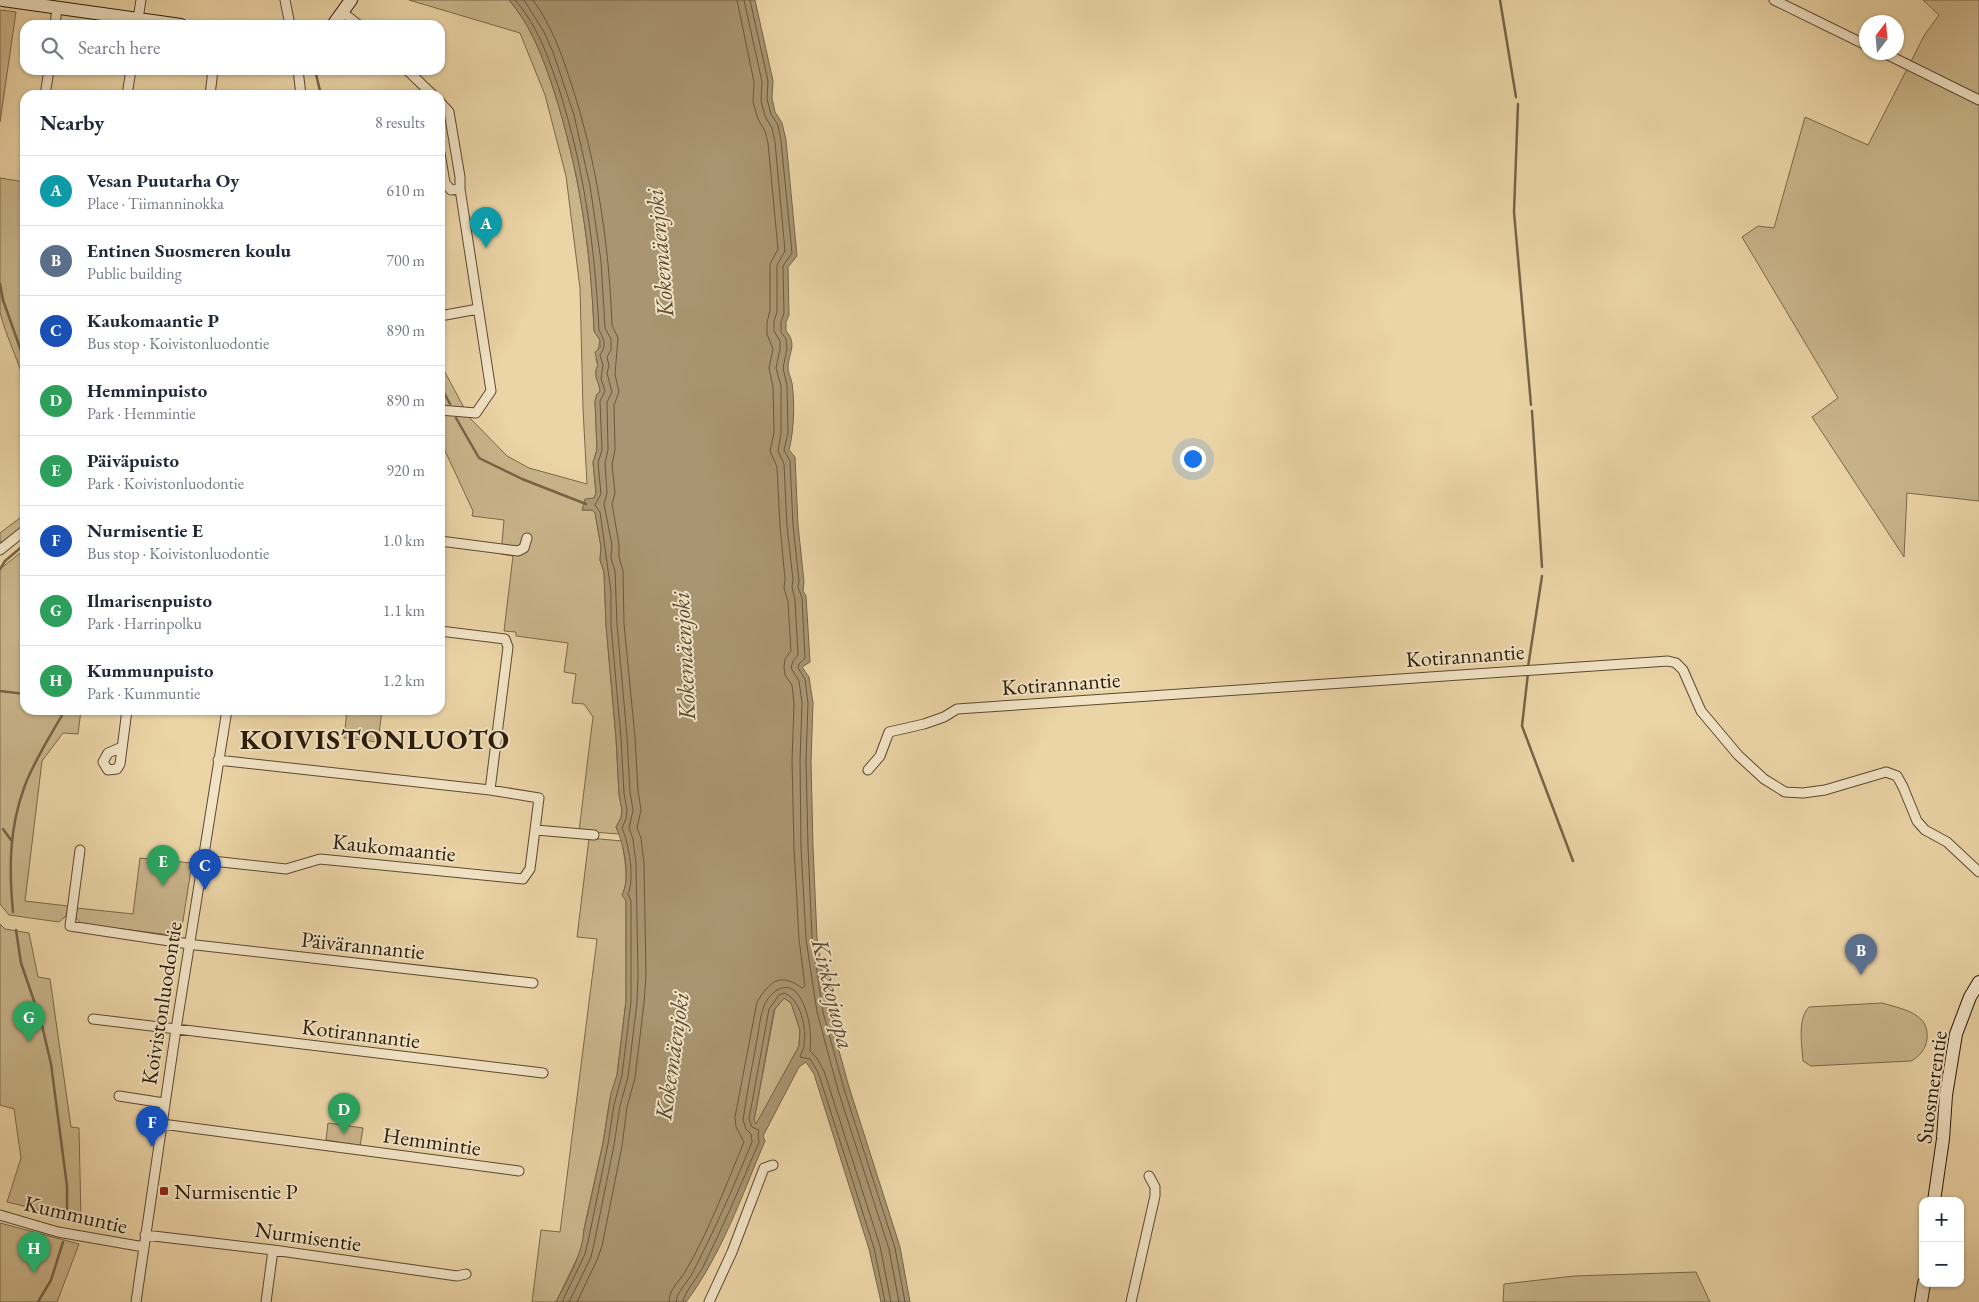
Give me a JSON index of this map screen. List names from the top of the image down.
{
  "streets": {
    "main road": ["Suosmerentie"],
    "street": [
      "Kotirannantie",
      "Kaukomaantie",
      "Päivärannantie",
      "Koivistonluodontie",
      "Hemmintie",
      "Kummuntie",
      "Nurmisentie"
    ]
  },
  "crossings": [
    ["Kotirannantie", "Koivistonluodontie"],
    ["Kaukomaantie", "Koivistonluodontie"],
    ["Päivärannantie", "Koivistonluodontie"],
    ["Koivistonluodontie", "Hemmintie"],
    ["Koivistonluodontie", "Kummuntie"],
    ["Koivistonluodontie", "Nurmisentie"]
  ],
  "districts": ["KOIVISTONLUOTO"],
  "water": ["Kokemäenjoki", "Kirkkojuopa"],
  "places": {
    "transit": ["Nurmisentie P"]
  },
  "north": "top",
  "page": {
    "search": "Search here",
    "heading": ["Nearby", "8 results"],
    "list": [
      {
        "mark": "A",
        "name": "Vesan Puutarha Oy",
        "note": "Place · Tiimanninokka",
        "value": "610 m"
      },
      {
        "mark": "B",
        "name": "Entinen Suosmeren koulu",
        "note": "Public building",
        "value": "700 m"
      },
      {
        "mark": "C",
        "name": "Kaukomaantie P",
        "note": "Bus stop · Koivistonluodontie",
        "value": "890 m"
      },
      {
        "mark": "D",
        "name": "Hemminpuisto",
        "note": "Park · Hemmintie",
        "value": "890 m"
      },
      {
        "mark": "E",
        "name": "Päiväpuisto",
        "note": "Park · Koivistonluodontie",
        "value": "920 m"
      },
      {
        "mark": "F",
        "name": "Nurmisentie E",
        "note": "Bus stop · Koivistonluodontie",
        "value": "1.0 km"
      },
      {
        "mark": "G",
        "name": "Ilmarisenpuisto",
        "note": "Park · Harrinpolku",
        "value": "1.1 km"
      },
      {
        "mark": "H",
        "name": "Kummunpuisto",
        "note": "Park · Kummuntie",
        "value": "1.2 km"
      }
    ],
    "pins": [
      "A",
      "E",
      "C",
      "B",
      "G",
      "D",
      "F",
      "H"
    ],
    "map_buttons": ["+", "−"]
  }
}
